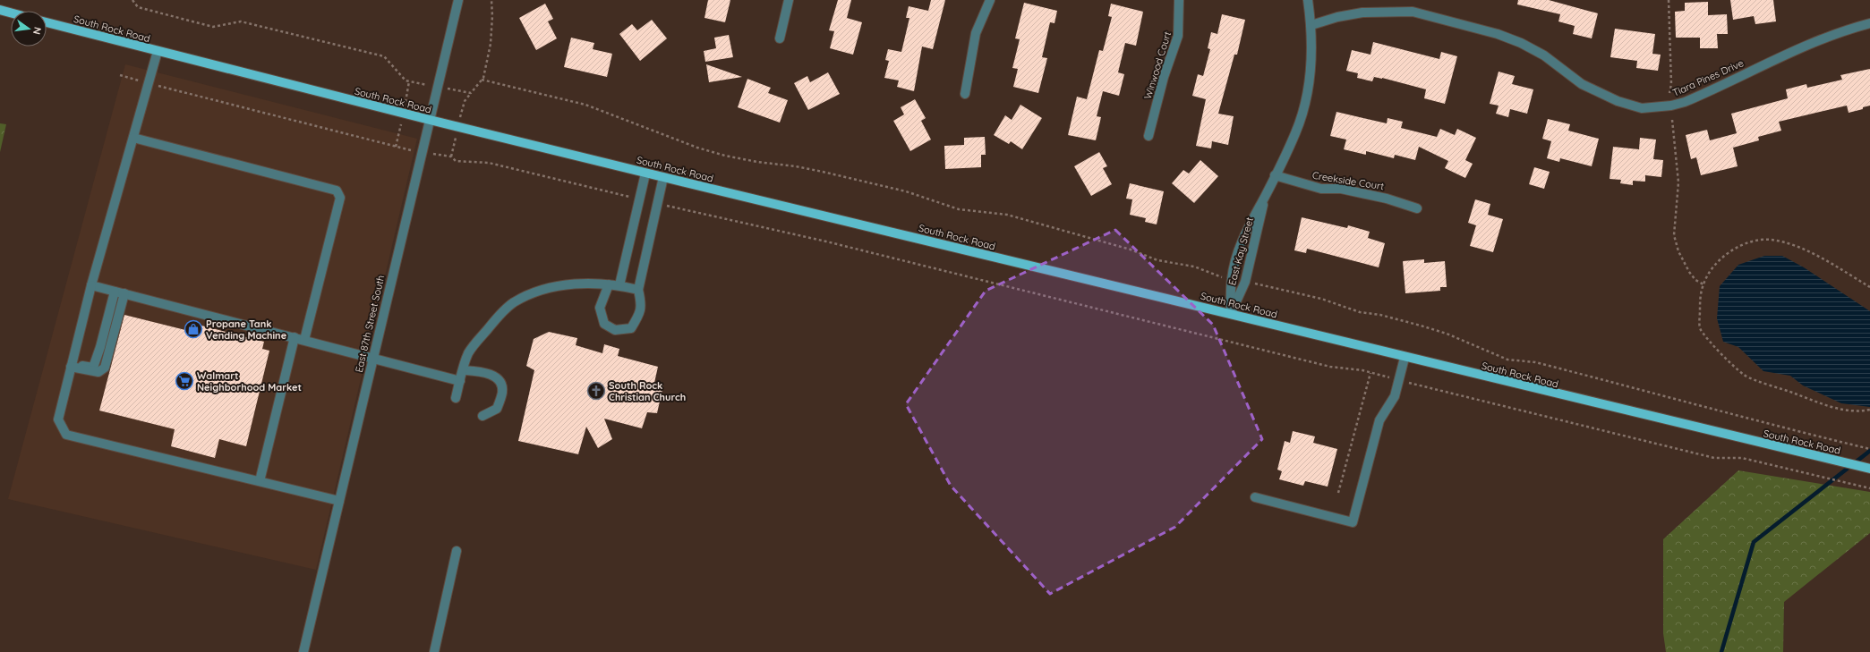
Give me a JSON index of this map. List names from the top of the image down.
{
  "streets": {
    "main road": ["South Rock Road"],
    "street": [
      "Winwood Court",
      "Tiara Pines Drive",
      "Creekside Court",
      "East Kay Street",
      "East 87th Street South"
    ]
  },
  "crossings": [
    ["South Rock Road", "East Kay Street"],
    ["South Rock Road", "East 87th Street South"],
    ["Tiara Pines Drive", "East Kay Street"],
    ["Creekside Court", "East Kay Street"]
  ],
  "places": {
    "shop": ["Propane Tank Vending Machine"],
    "supermarket": ["Walmart Neighborhood Market"],
    "church": ["South Rock Christian Church"]
  },
  "north": "right"
}
